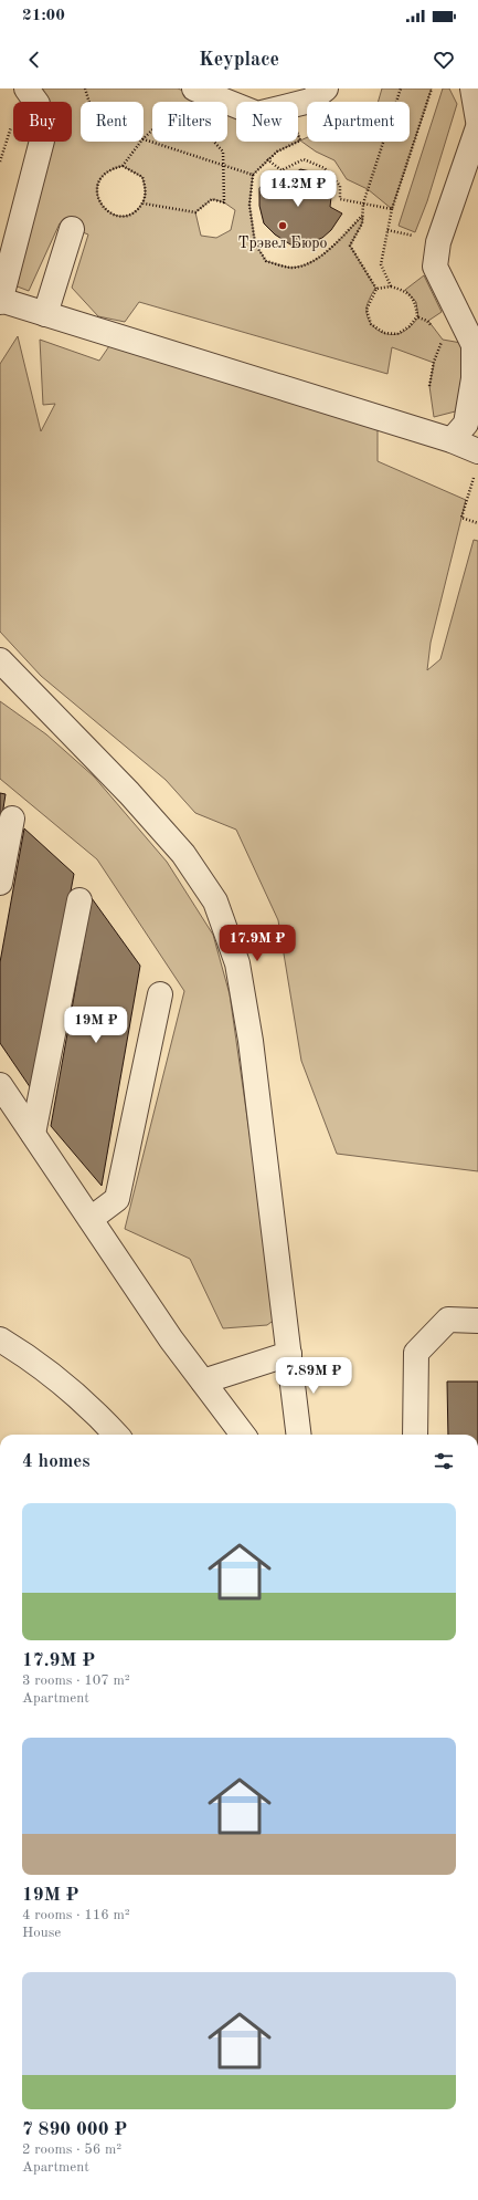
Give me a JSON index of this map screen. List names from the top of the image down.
{
  "places": ["Трэвел Бюро"],
  "page": {
    "status": "21:00",
    "header": "Keyplace",
    "chip": [
      "Buy",
      "Rent",
      "Filters",
      "New",
      "Apartment"
    ],
    "price": [
      "14.2M ₽",
      "17.9M ₽",
      "19M ₽",
      "7.89M ₽"
    ],
    "heading": "4 homes",
    "list": [
      {
        "name": "17.9M ₽",
        "note": "3 rooms · 107 m² · Apartment"
      },
      {
        "name": "19M ₽",
        "note": "4 rooms · 116 m² · House"
      },
      {
        "name": "7 890 000 ₽",
        "note": "2 rooms · 56 m² · Apartment"
      }
    ]
  }
}
